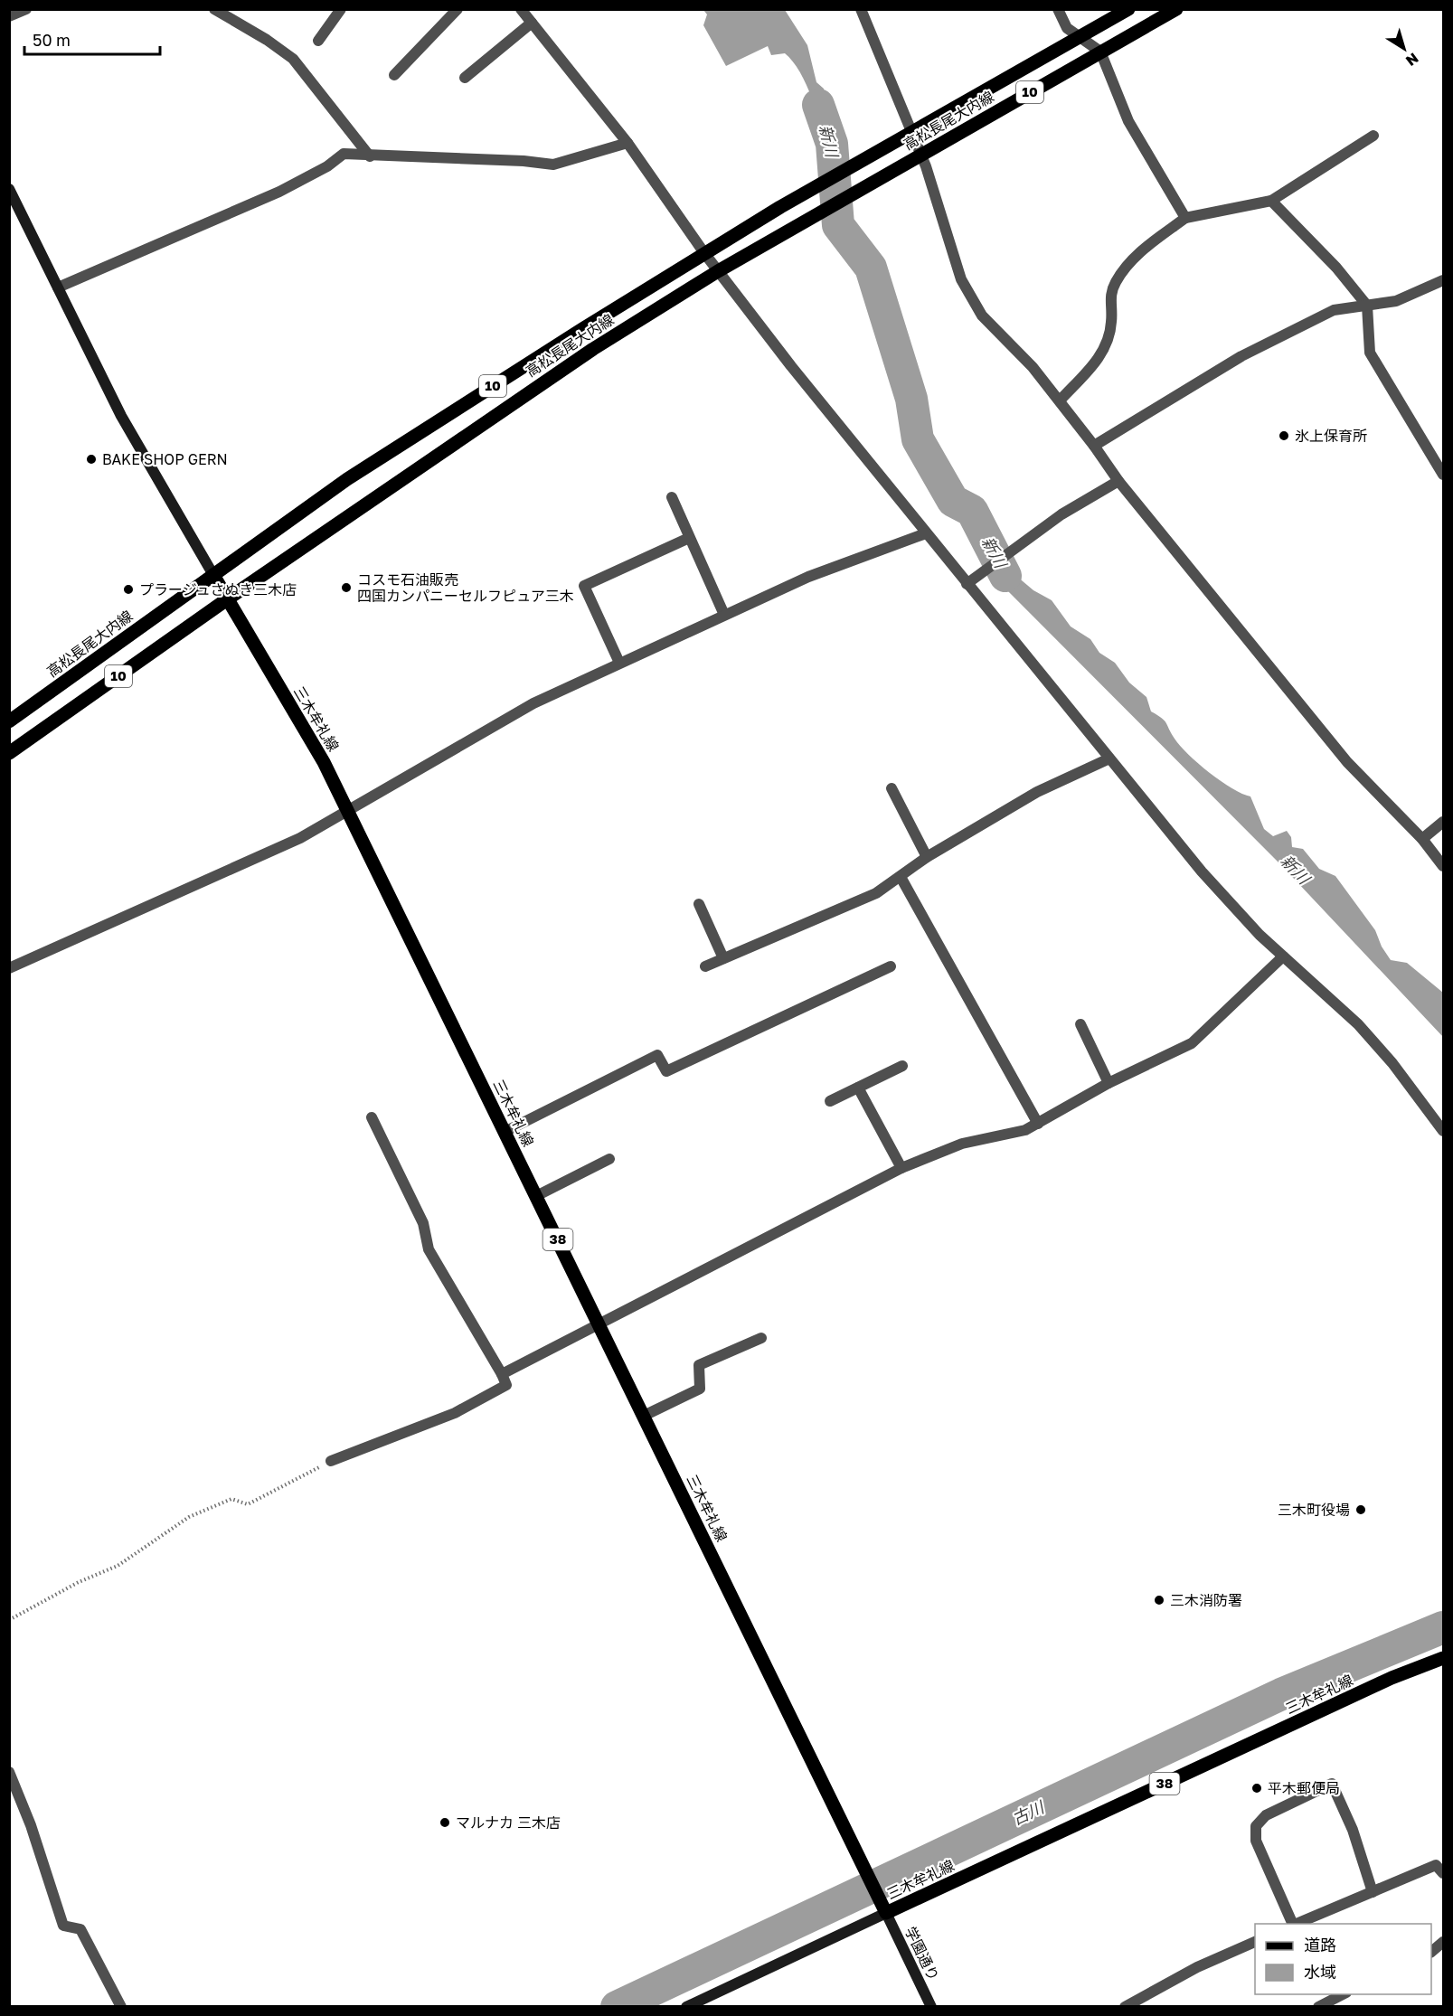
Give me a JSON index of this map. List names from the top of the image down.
{
  "streets": {
    "main road": [
      "10",
      "高松長尾大内線",
      "三木牟礼線",
      "38"
    ],
    "street": ["学園通り"]
  },
  "crossings": [
    ["高松長尾大内線", "三木牟礼線"],
    ["三木牟礼線", "学園通り"]
  ],
  "water": ["新川", "古川"],
  "places": [
    "氷上保育所",
    "BAKE SHOP GERN",
    "コスモ石油販売 四国カンパニーセルフピュア三木",
    "プラージュさぬき三木店",
    "三木町役場",
    "三木消防署",
    "平木郵便局",
    "マルナカ 三木店"
  ],
  "legend": ["道路", "水域"],
  "scale_bar": "50 m",
  "north": "bottom right"
}
